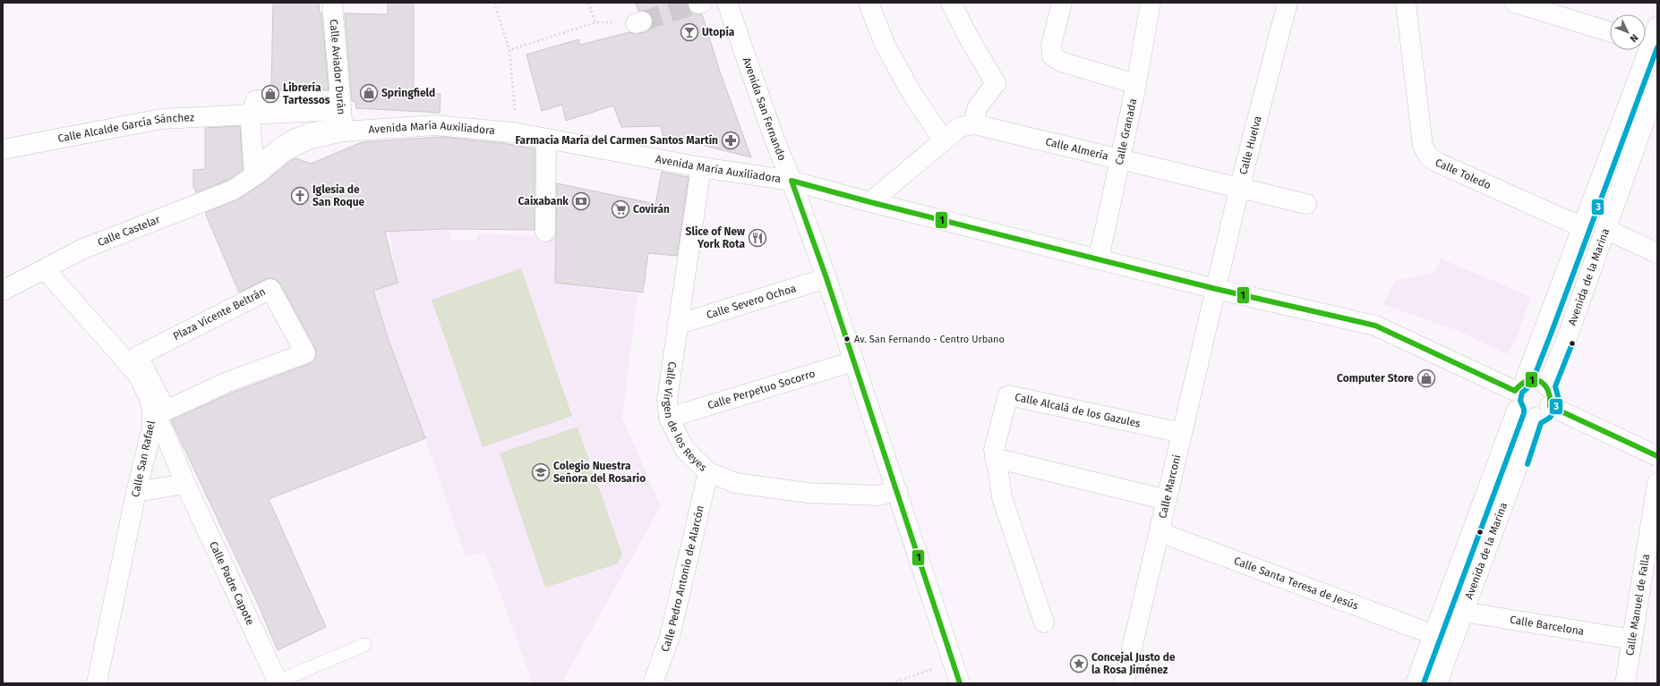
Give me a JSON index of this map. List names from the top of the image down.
{
  "streets": {
    "street": [
      "Calle Aviador Durán",
      "Avenida San Fernando",
      "Calle Alcalde García Sánchez",
      "Avenida María Auxiliadora",
      "Calle Granada",
      "Calle Huelva",
      "Calle Almería",
      "Calle Toledo",
      "Calle Castelar",
      "Avenida de la Marina",
      "Calle Severo Ochoa",
      "Plaza Vicente Beltrán",
      "Calle Perpetuo Socorro",
      "Calle Alcalá de los Gazules",
      "Calle Virgen de los Reyes",
      "Calle San Rafael",
      "Calle Marconi",
      "Calle Pedro Antonio de Alarcón",
      "Calle Padre Capote",
      "Calle Santa Teresa de Jesús",
      "Calle Manuel de Falla",
      "Calle Barcelona"
    ]
  },
  "crossings": [
    ["Calle Aviador Durán", "Avenida María Auxiliadora"],
    ["Avenida San Fernando", "Avenida María Auxiliadora"],
    ["Avenida San Fernando", "Calle Severo Ochoa"],
    ["Avenida San Fernando", "Calle Perpetuo Socorro"],
    ["Avenida San Fernando", "Calle Virgen de los Reyes"],
    ["Avenida María Auxiliadora", "Calle Granada"],
    ["Avenida María Auxiliadora", "Calle Huelva"],
    ["Avenida María Auxiliadora", "Calle Almería"],
    ["Avenida María Auxiliadora", "Calle Castelar"],
    ["Avenida María Auxiliadora", "Avenida de la Marina"],
    ["Avenida María Auxiliadora", "Calle Virgen de los Reyes"],
    ["Avenida María Auxiliadora", "Calle Marconi"],
    ["Calle Granada", "Calle Almería"],
    ["Calle Huelva", "Calle Almería"],
    ["Calle Huelva", "Calle Marconi"],
    ["Calle Toledo", "Avenida de la Marina"],
    ["Calle Castelar", "Calle San Rafael"],
    ["Avenida de la Marina", "Calle Santa Teresa de Jesús"],
    ["Avenida de la Marina", "Calle Barcelona"],
    ["Calle Severo Ochoa", "Calle Virgen de los Reyes"],
    ["Plaza Vicente Beltrán", "Calle San Rafael"],
    ["Plaza Vicente Beltrán", "Calle Padre Capote"],
    ["Calle Perpetuo Socorro", "Calle Virgen de los Reyes"],
    ["Calle Alcalá de los Gazules", "Calle Marconi"],
    ["Calle Virgen de los Reyes", "Calle Pedro Antonio de Alarcón"],
    ["Calle San Rafael", "Calle Padre Capote"],
    ["Calle Marconi", "Calle Santa Teresa de Jesús"],
    ["Calle Manuel de Falla", "Calle Barcelona"]
  ],
  "places": {
    "bar": ["Utopía"],
    "shop": ["Springfield", "Librería Tartessos", "Computer Store"],
    "pharmacy": ["Farmacia María del Carmen Santos Martín"],
    "church": ["Iglesia de San Roque"],
    "bank": ["Caixabank"],
    "supermarket": ["Covirán"],
    "restaurant": ["Slice of New York Rota"],
    "other": ["Av. San Fernando - Centro Urbano"],
    "school or university": ["Colegio Nuestra Señora del Rosario"],
    "place": ["Concejal Justo de la Rosa Jiménez"]
  },
  "lines": ["transit line 3", "transit line 1"],
  "north": "bottom right"
}
